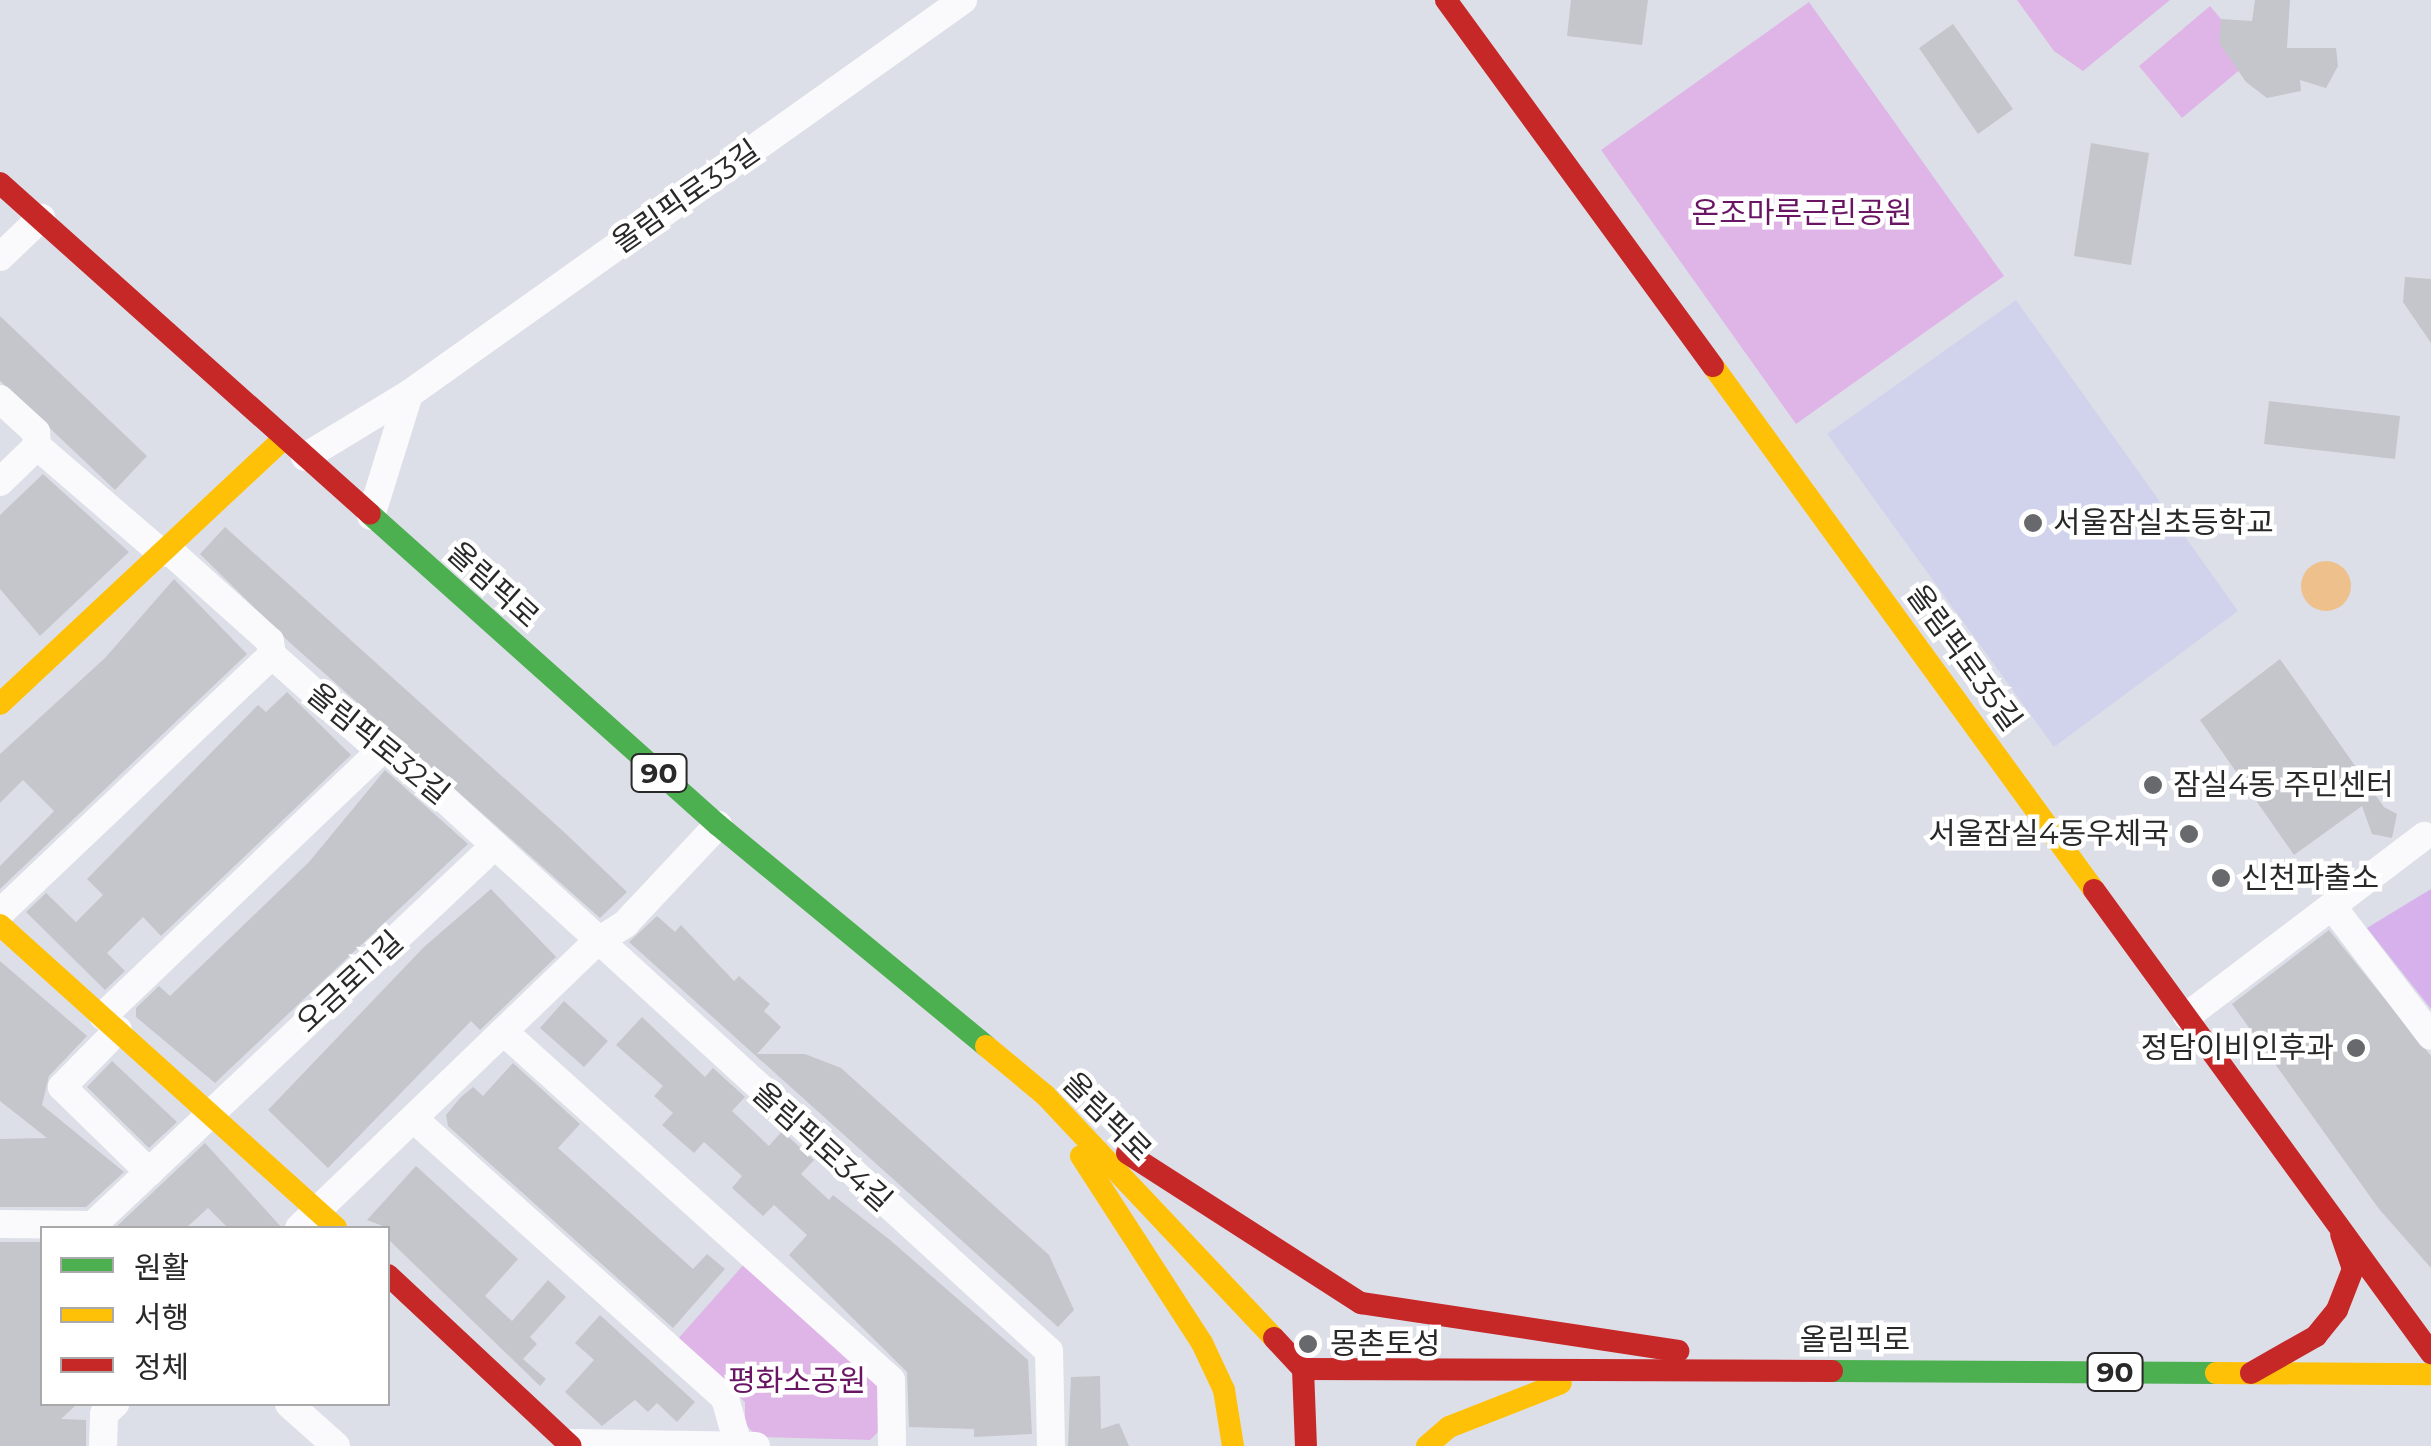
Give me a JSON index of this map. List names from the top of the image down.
{
  "streets": {
    "main road": ["올림픽로", "올림픽로35길", "90"],
    "street": [
      "올림픽로33길",
      "올림픽로32길",
      "오금로11길",
      "올림픽로34길"
    ]
  },
  "crossings": [
    ["올림픽로33길", "올림픽로"],
    ["올림픽로", "90"],
    ["올림픽로32길", "오금로11길"],
    ["올림픽로32길", "올림픽로34길"]
  ],
  "parks": ["온조마루근린공원", "평화소공원"],
  "places": [
    "서울잠실초등학교",
    "잠실4동 주민센터",
    "서울잠실4동우체국",
    "신천파출소",
    "정담이비인후과",
    "몽촌토성"
  ],
  "legend": ["원활", "서행", "정체"]
}
